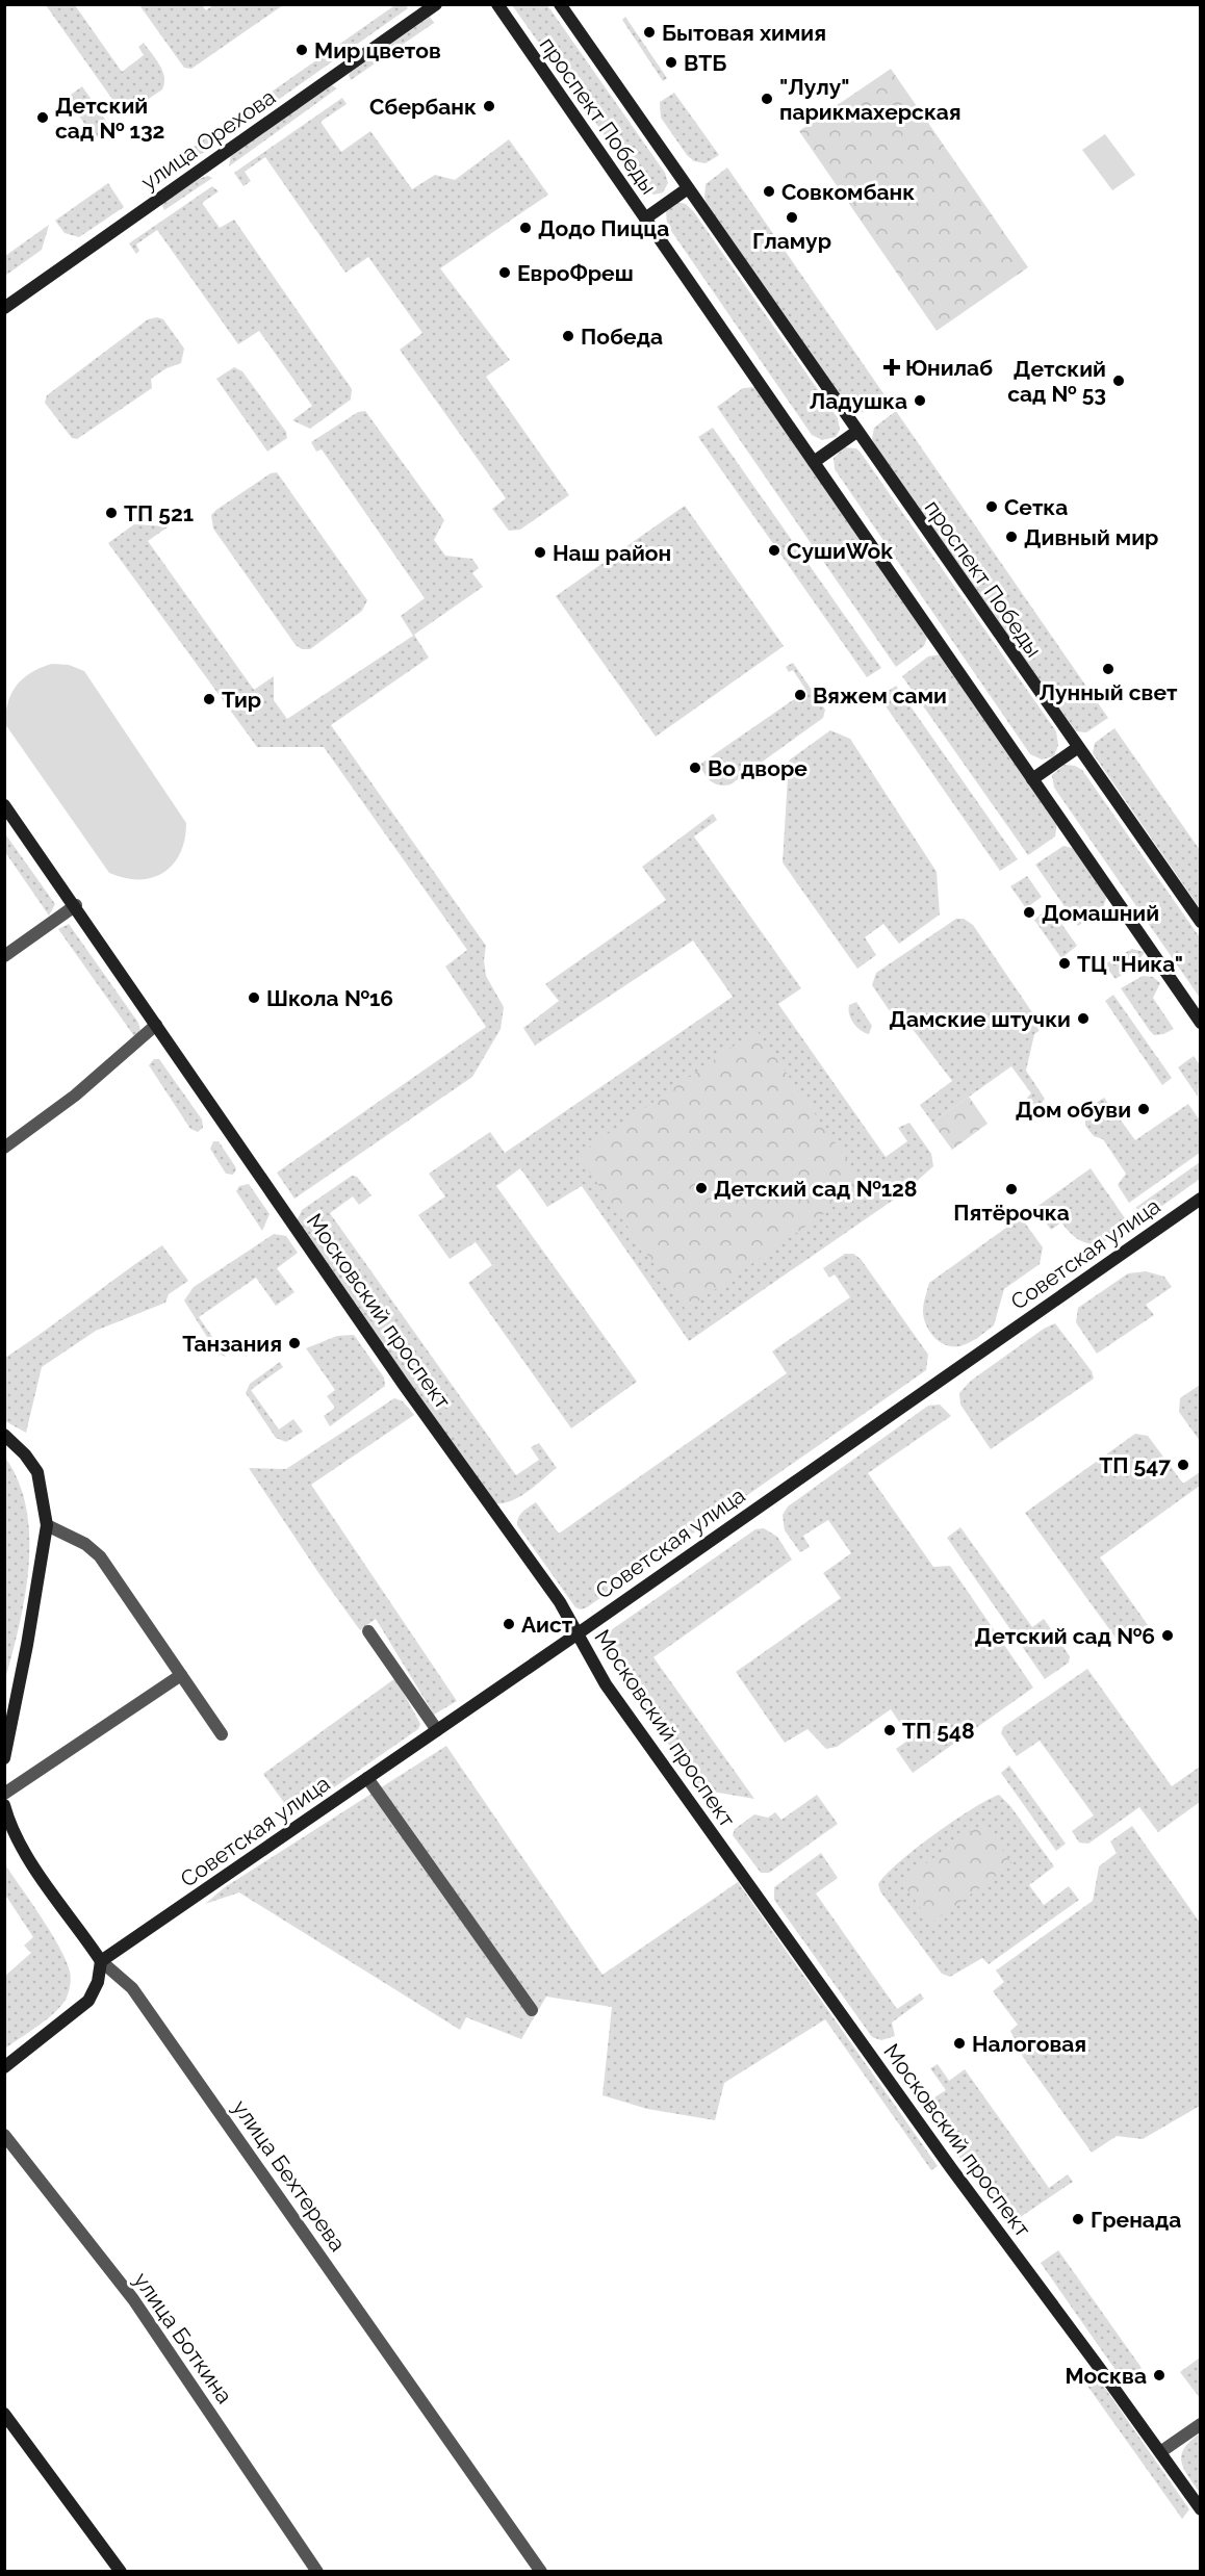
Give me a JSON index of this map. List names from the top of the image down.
{
  "streets": {
    "street": [
      "проспект Победы",
      "улица Орехова",
      "Советская улица",
      "Московский проспект",
      "улица Бехтерева",
      "улица Боткина"
    ]
  },
  "crossings": [
    ["Советская улица", "Московский проспект"],
    ["Советская улица", "улица Бехтерева"]
  ],
  "places": {
    "other": [
      "Бытовая химия",
      "Мир цветов",
      "ВТБ",
      "\"Лулу\" парикмахерская",
      "Сбербанк",
      "Детский сад № 132",
      "Совкомбанк",
      "Гламур",
      "Додо Пицца",
      "ЕвроФреш",
      "Победа",
      "Детский сад № 53",
      "Ладушка",
      "Сетка",
      "ТП 521",
      "Дивный мир",
      "СушиWok",
      "Наш район",
      "Лунный свет",
      "Вяжем сами",
      "Тир",
      "Во дворе",
      "Домашний",
      "ТЦ \"Ника\"",
      "Школа №16",
      "Дамские штучки",
      "Дом обуви",
      "Детский сад №128",
      "Пятёрочка",
      "Танзания",
      "ТП 547",
      "Аист",
      "Детский сад №6",
      "ТП 548",
      "Налоговая",
      "Гренада",
      "Москва"
    ],
    "health": ["Юнилаб"]
  }
}
